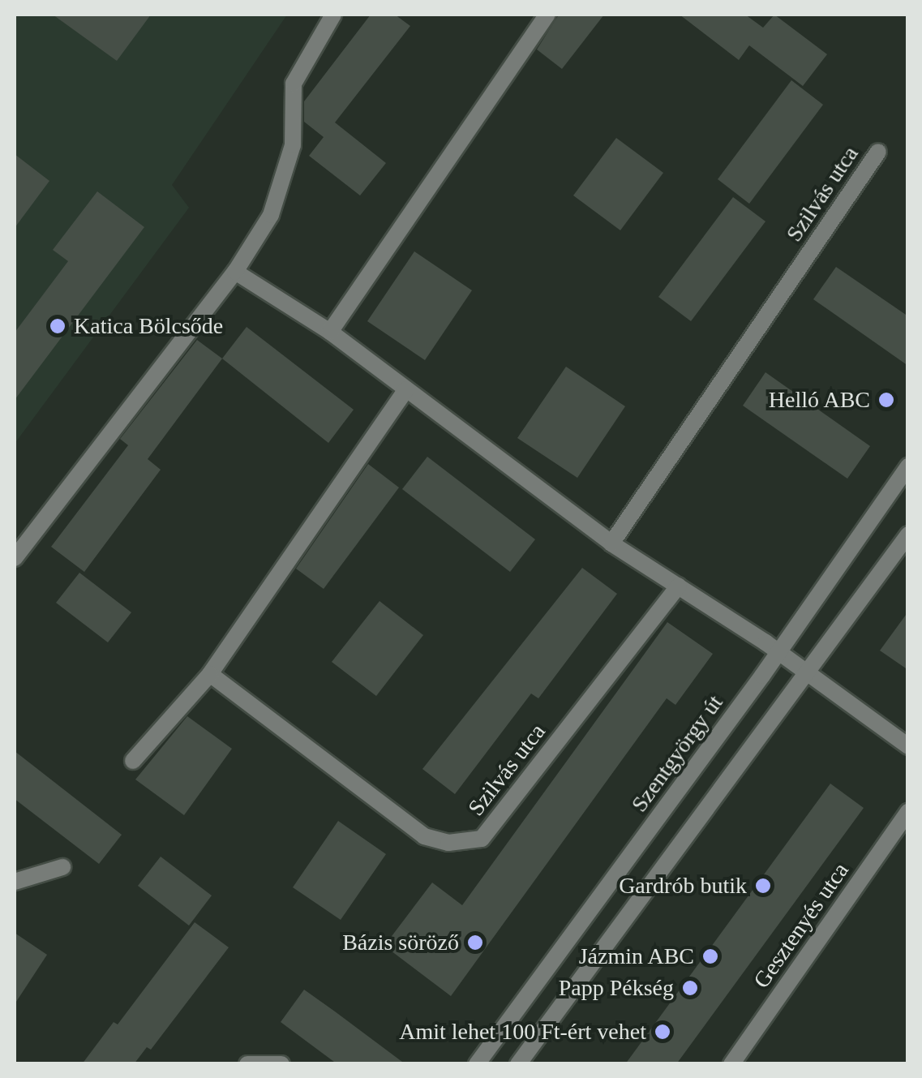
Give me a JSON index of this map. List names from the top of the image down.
{
  "streets": {
    "street": ["Szilvás utca", "Szentgyörgy út", "Gesztenyés utca"]
  },
  "places": [
    "Katica Bölcsőde",
    "Helló ABC",
    "Gardrób butik",
    "Bázis söröző",
    "Jázmin ABC",
    "Papp Pékség",
    "Amit lehet 100 Ft-ért vehet"
  ]
}
